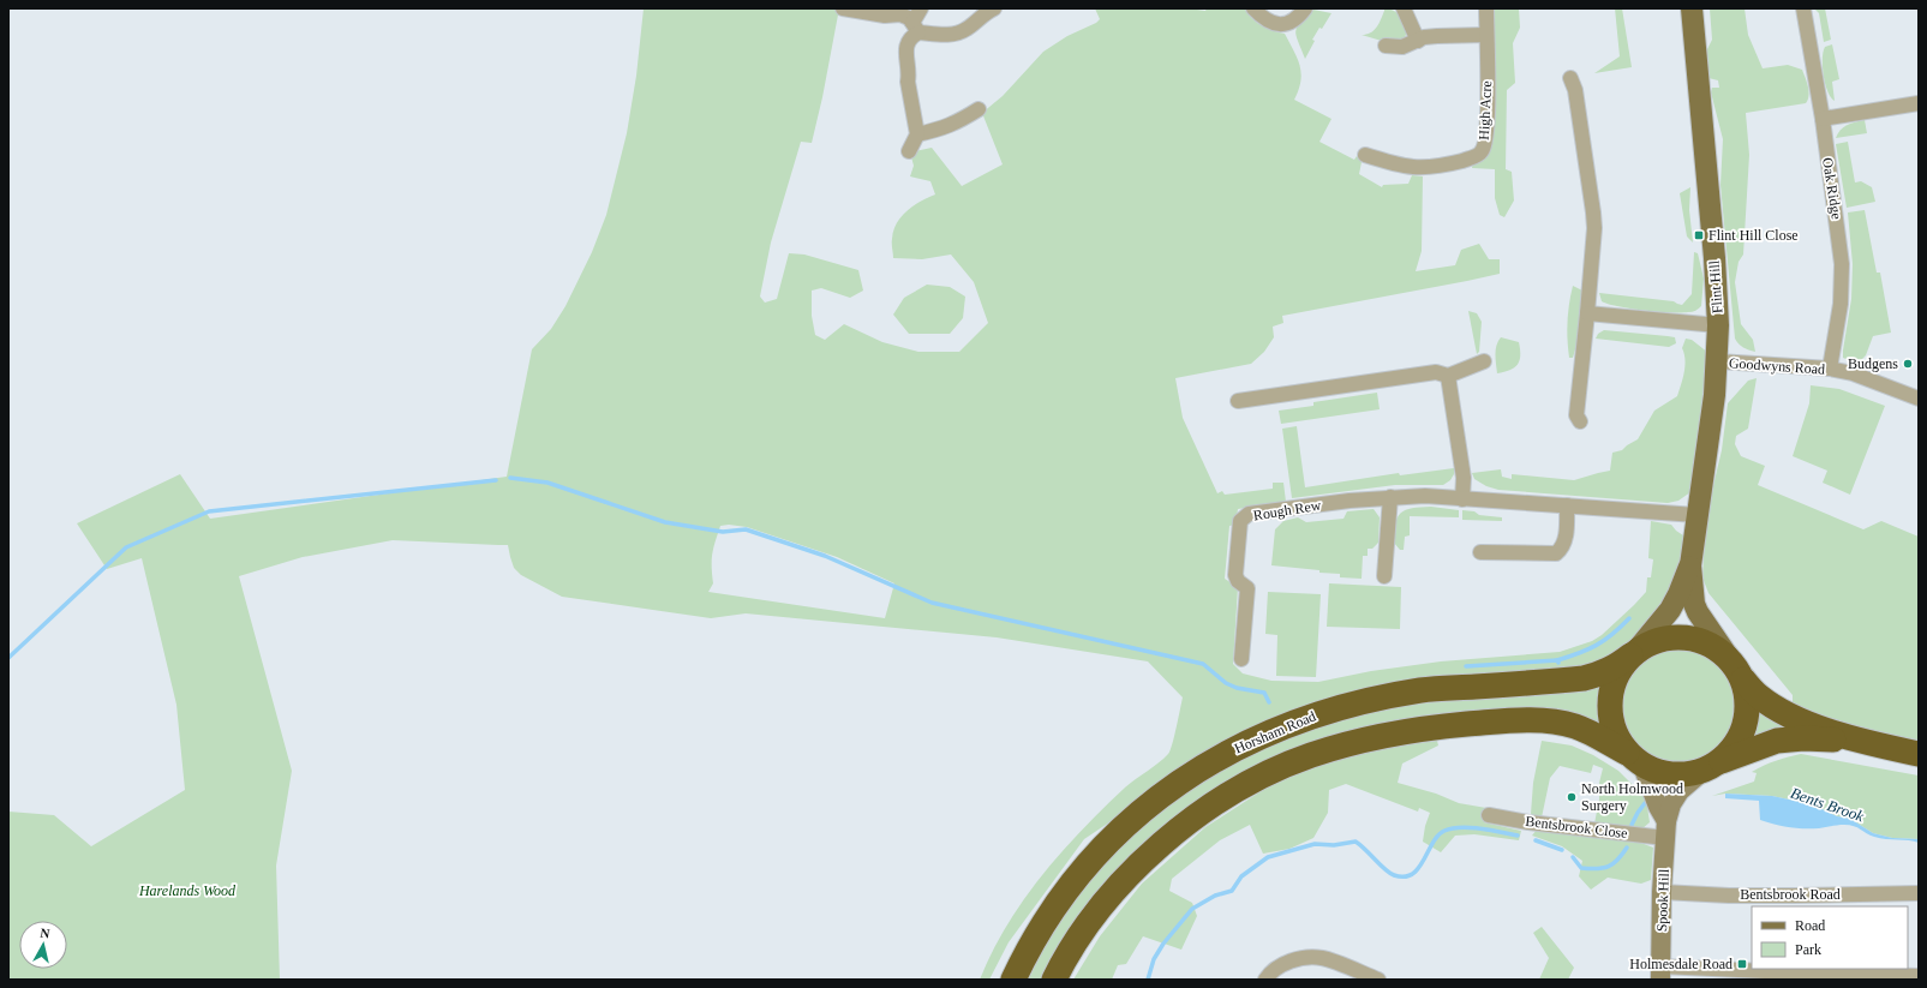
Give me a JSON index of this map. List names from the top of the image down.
{
  "streets": {
    "highway": ["Horsham Road"],
    "main road": ["Flint Hill"],
    "street": [
      "High Acre",
      "Oak Ridge",
      "Goodwyns Road",
      "Rough Rew",
      "Bentsbrook Close",
      "Bentsbrook Road",
      "Spook Hill"
    ]
  },
  "crossings": [
    ["Oak Ridge", "Goodwyns Road"],
    ["Flint Hill", "Goodwyns Road"],
    ["Flint Hill", "Rough Rew"],
    ["Flint Hill", "Horsham Road"],
    ["Flint Hill", "Spook Hill"],
    ["Horsham Road", "Spook Hill"],
    ["Bentsbrook Close", "Spook Hill"],
    ["Bentsbrook Road", "Spook Hill"]
  ],
  "water": ["Bents Brook"],
  "parks": ["Harelands Wood"],
  "places": {
    "transit": ["Flint Hill Close", "Holmesdale Road"],
    "other": ["Budgens", "North Holmwood Surgery"]
  },
  "legend": ["Road", "Park"],
  "north": "top"
}
